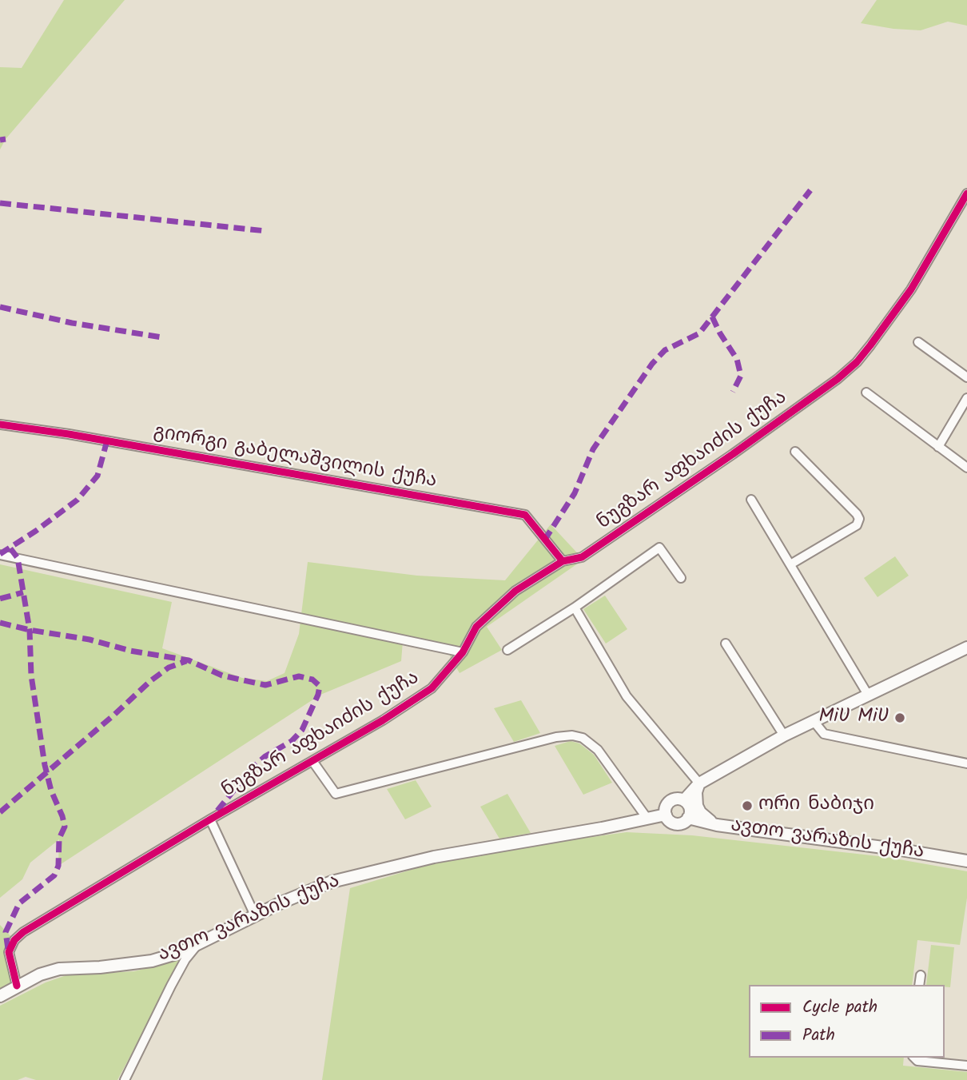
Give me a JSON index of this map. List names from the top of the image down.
{
  "streets": {
    "street": ["გიორგი გაბელაშვილის ქუჩა", "ნუგზარ აფხაიძის ქუჩა", "ავთო ვარაზის ქუჩა"]
  },
  "crossings": [
    ["გიორგი გაბელაშვილის ქუჩა", "ნუგზარ აფხაიძის ქუჩა"],
    ["ნუგზარ აფხაიძის ქუჩა", "ავთო ვარაზის ქუჩა"]
  ],
  "places": ["MiU MiU", "ორი ნაბიჯი"],
  "legend": ["Cycle path", "Path"]
}
